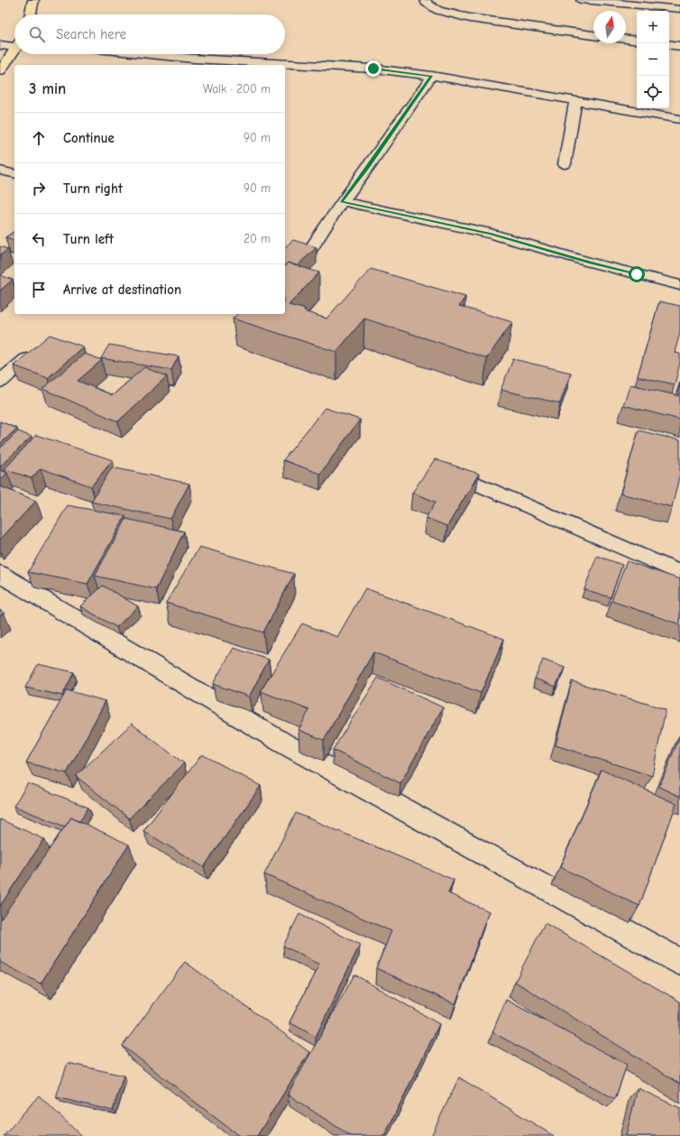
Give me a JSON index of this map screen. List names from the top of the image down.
{
  "north": "top",
  "page": {
    "map_buttons": ["+", "−"],
    "search": "Search here",
    "heading": ["3 min", "Walk · 200 m"],
    "list": [
      ["Continue", "90 m"],
      ["Turn right", "90 m"],
      ["Turn left", "20 m"],
      "Arrive at destination"
    ]
  }
}
